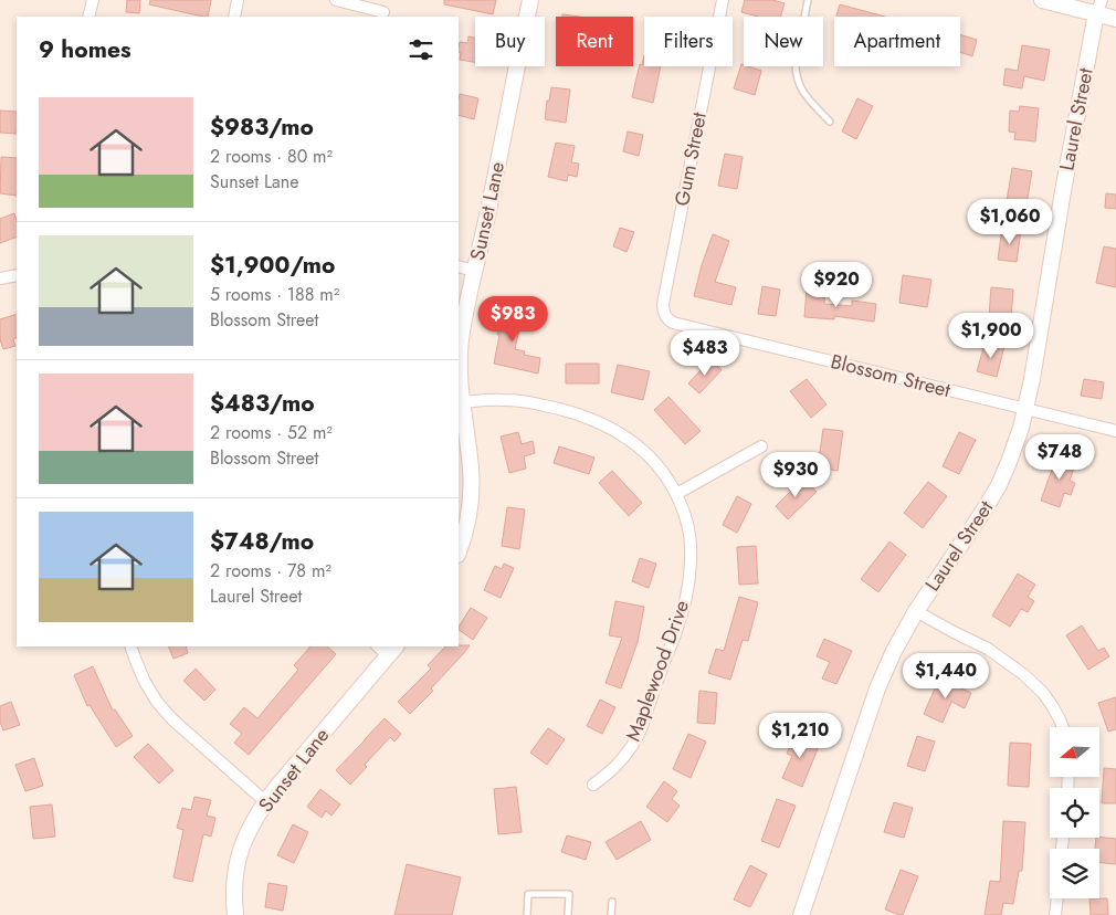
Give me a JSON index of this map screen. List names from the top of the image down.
{
  "streets": {
    "street": [
      "Laurel Street",
      "Gum Street",
      "Sunset Lane",
      "Blossom Street",
      "Maplewood Drive"
    ]
  },
  "crossings": [
    ["Laurel Street", "Blossom Street"],
    ["Gum Street", "Blossom Street"],
    ["Sunset Lane", "Maplewood Drive"]
  ],
  "north": "left",
  "page": {
    "chip": [
      "Buy",
      "Rent",
      "Filters",
      "New",
      "Apartment"
    ],
    "heading": "9 homes",
    "list": [
      {
        "name": "$983/mo",
        "note": "2 rooms · 80 m² · Sunset Lane"
      },
      {
        "name": "$1,900/mo",
        "note": "5 rooms · 188 m² · Blossom Street"
      },
      {
        "name": "$483/mo",
        "note": "2 rooms · 52 m² · Blossom Street"
      },
      {
        "name": "$748/mo",
        "note": "2 rooms · 78 m² · Laurel Street"
      }
    ],
    "price": [
      "$1,060",
      "$920",
      "$983",
      "$1,900",
      "$483",
      "$748",
      "$930",
      "$1,440",
      "$1,210"
    ]
  }
}
